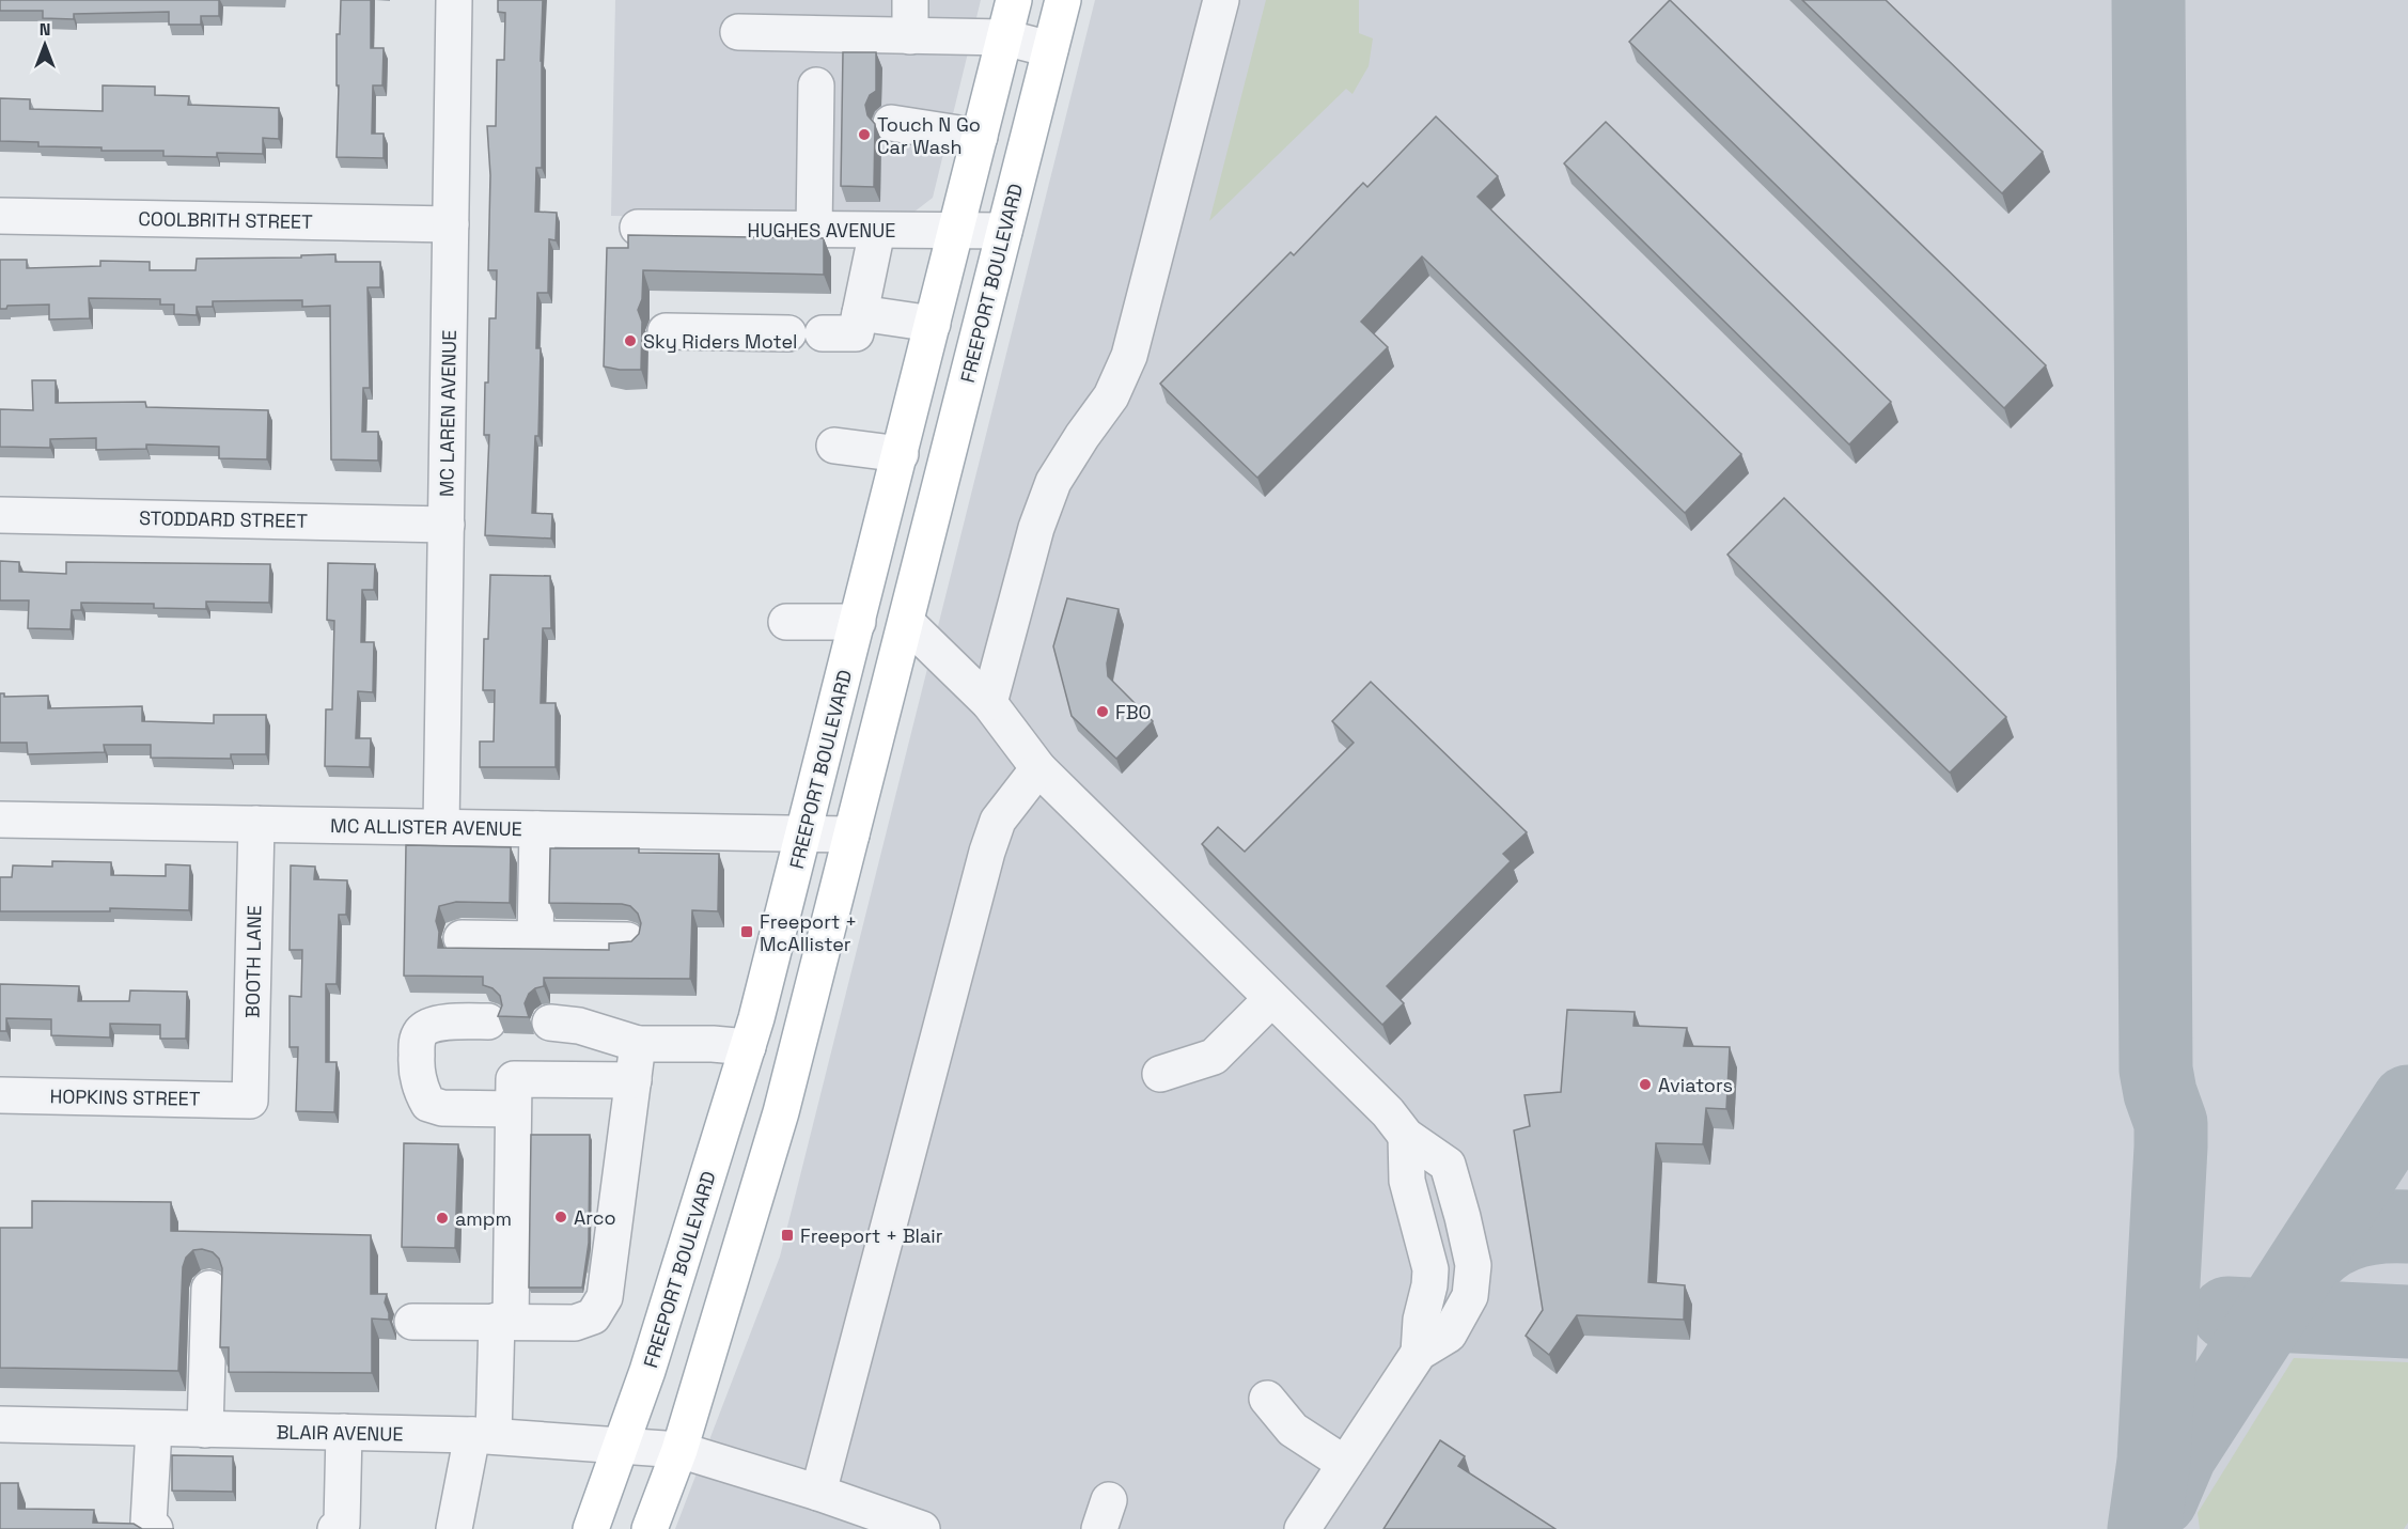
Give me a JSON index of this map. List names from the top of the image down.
{
  "streets": {
    "main road": ["FREEPORT BOULEVARD"],
    "street": [
      "COOLBRITH STREET",
      "HUGHES AVENUE",
      "MC LAREN AVENUE",
      "STODDARD STREET",
      "MC ALLISTER AVENUE",
      "BOOTH LANE",
      "HOPKINS STREET",
      "BLAIR AVENUE"
    ]
  },
  "crossings": [
    ["COOLBRITH STREET", "MC LAREN AVENUE"],
    ["HUGHES AVENUE", "FREEPORT BOULEVARD"],
    ["FREEPORT BOULEVARD", "MC ALLISTER AVENUE"],
    ["FREEPORT BOULEVARD", "BLAIR AVENUE"],
    ["MC LAREN AVENUE", "STODDARD STREET"],
    ["MC LAREN AVENUE", "MC ALLISTER AVENUE"],
    ["MC ALLISTER AVENUE", "BOOTH LANE"],
    ["BOOTH LANE", "HOPKINS STREET"]
  ],
  "places": {
    "other": [
      "Touch N Go Car Wash",
      "Sky Riders Motel",
      "FBO",
      "Aviators",
      "Arco",
      "ampm"
    ],
    "transit": ["Freeport + McAllister", "Freeport + Blair"]
  },
  "north": "top"
}
